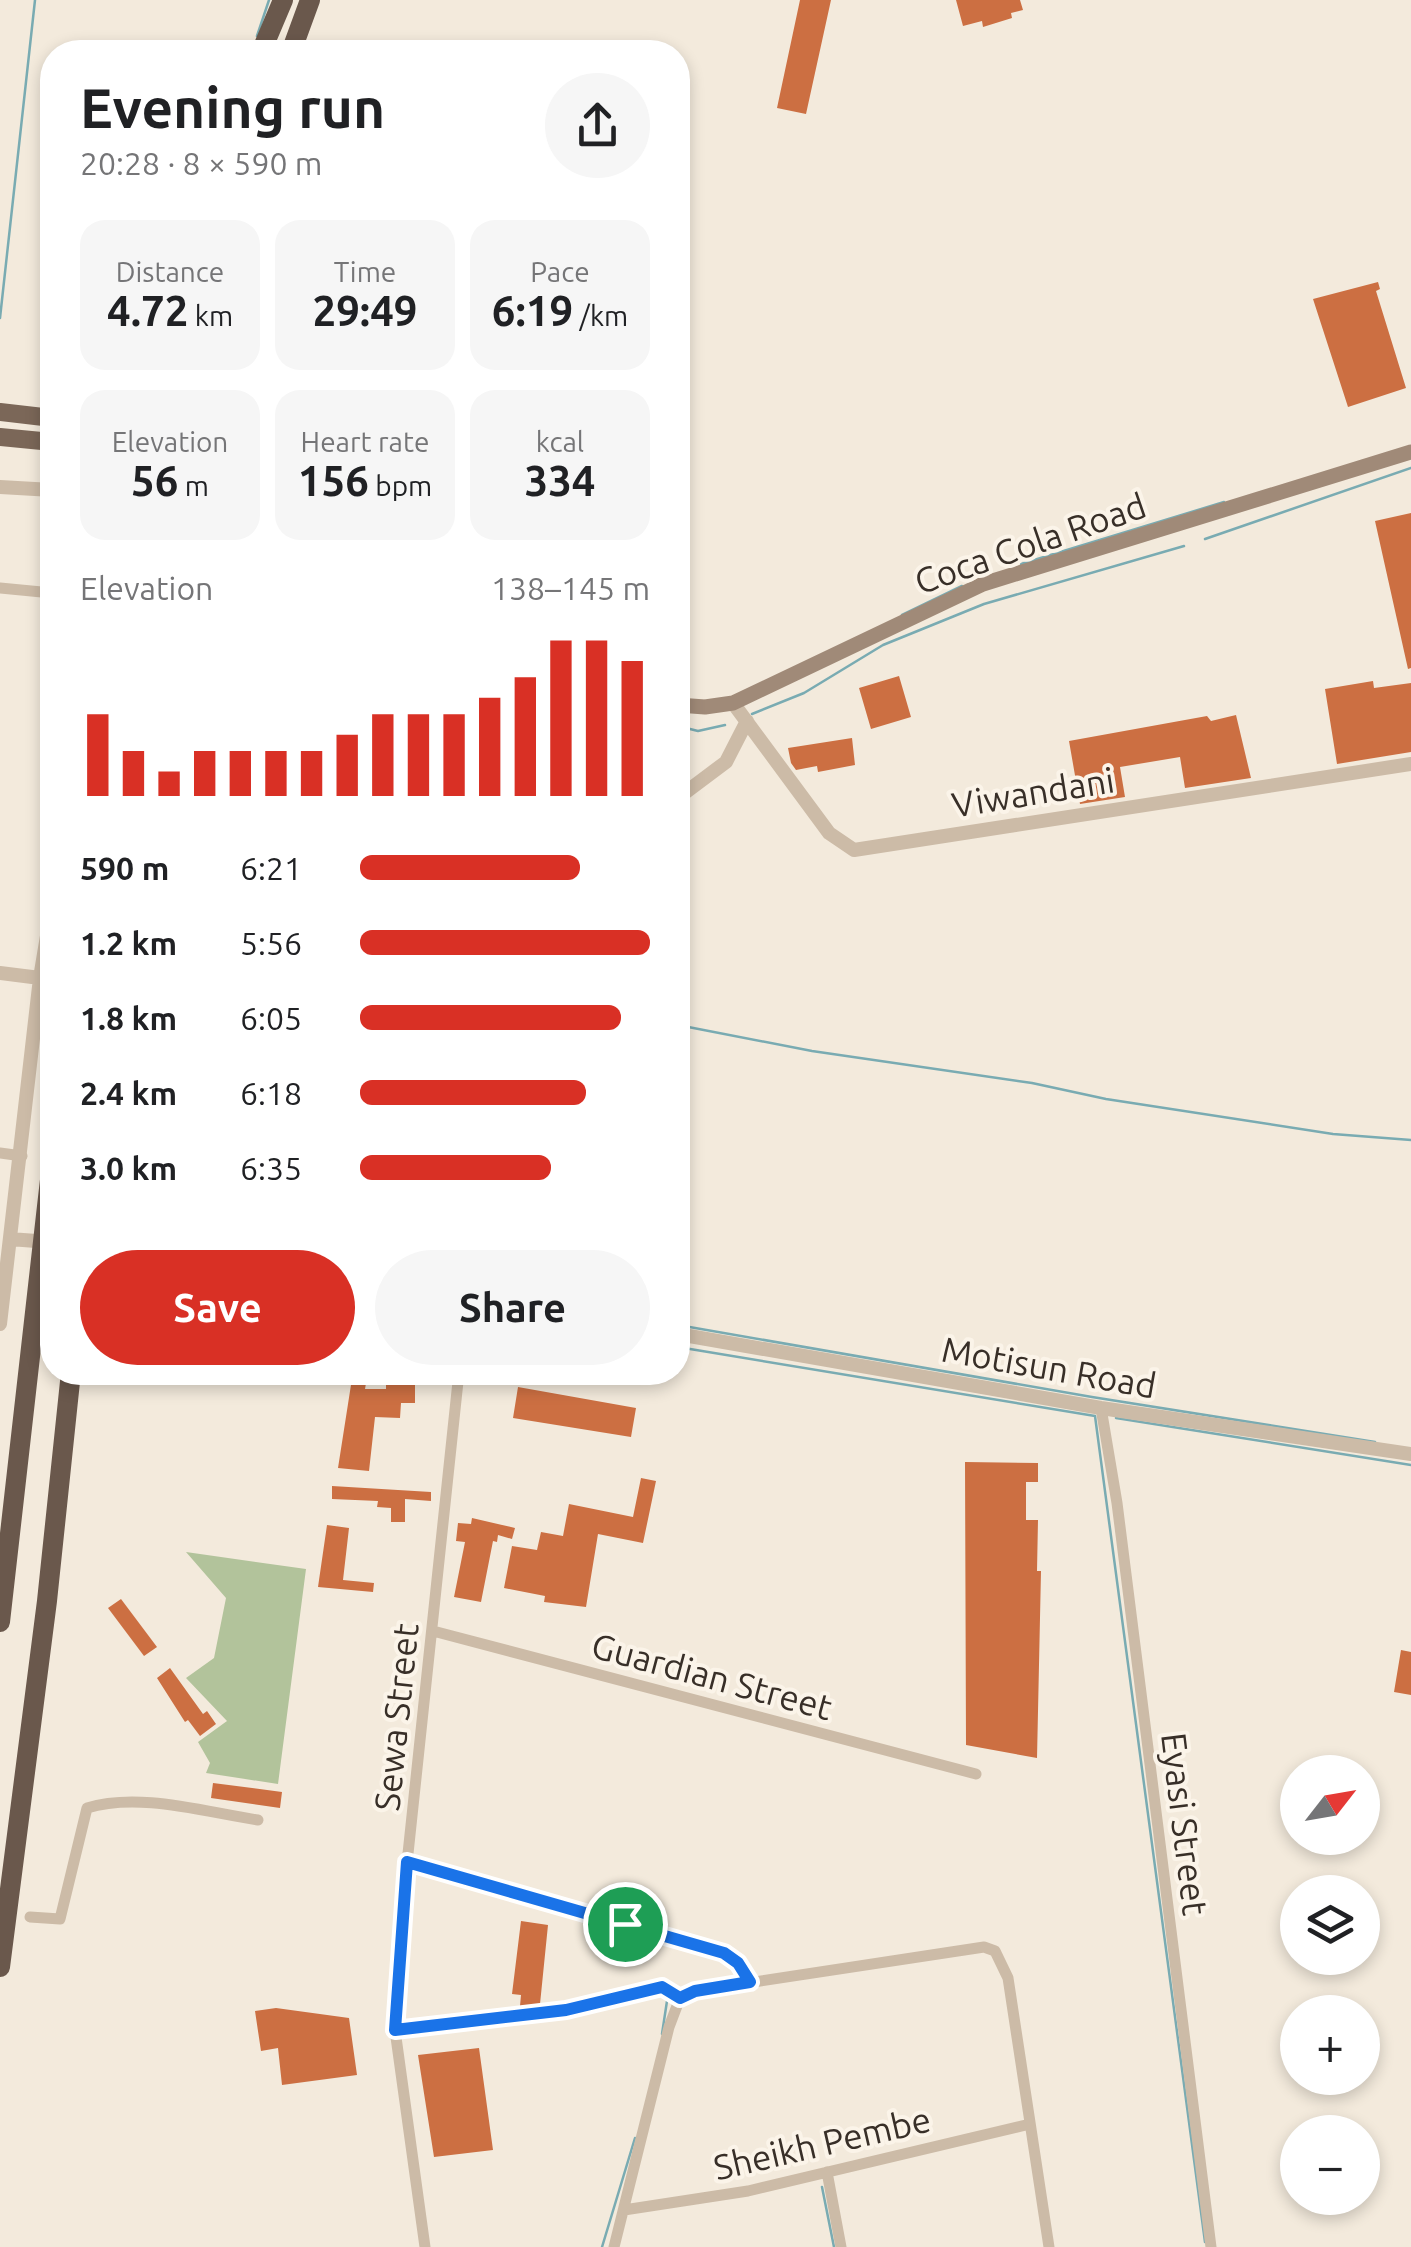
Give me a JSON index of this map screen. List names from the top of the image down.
{
  "streets": {
    "main road": ["Coca Cola Road"],
    "street": [
      "Viwandani",
      "Motisun Road",
      "Guardian Street",
      "Sewa Street",
      "Eyasi Street",
      "Sheikh Pembe"
    ]
  },
  "crossings": [
    ["Coca Cola Road", "Viwandani"],
    ["Motisun Road", "Eyasi Street"],
    ["Guardian Street", "Sewa Street"]
  ],
  "north": "top right",
  "page": {
    "heading": ["Evening run", "20:28 · 8 × 590 m"],
    "stats": [
      ["Distance", "4.72 km"],
      ["Time", "29:49"],
      ["Pace", "6:19 /km"],
      ["Elevation", "56 m"],
      ["Heart rate", "156 bpm"],
      ["kcal", "334"]
    ],
    "chart": ["Elevation", "138–145 m"],
    "list": [
      {
        "name": "590 m",
        "note": "6:21"
      },
      {
        "name": "1.2 km",
        "note": "5:56"
      },
      {
        "name": "1.8 km",
        "note": "6:05"
      },
      {
        "name": "2.4 km",
        "note": "6:18"
      },
      {
        "name": "3.0 km",
        "note": "6:35"
      }
    ],
    "buttons": ["Save", "Share"],
    "map_buttons": ["+", "−"]
  }
}
